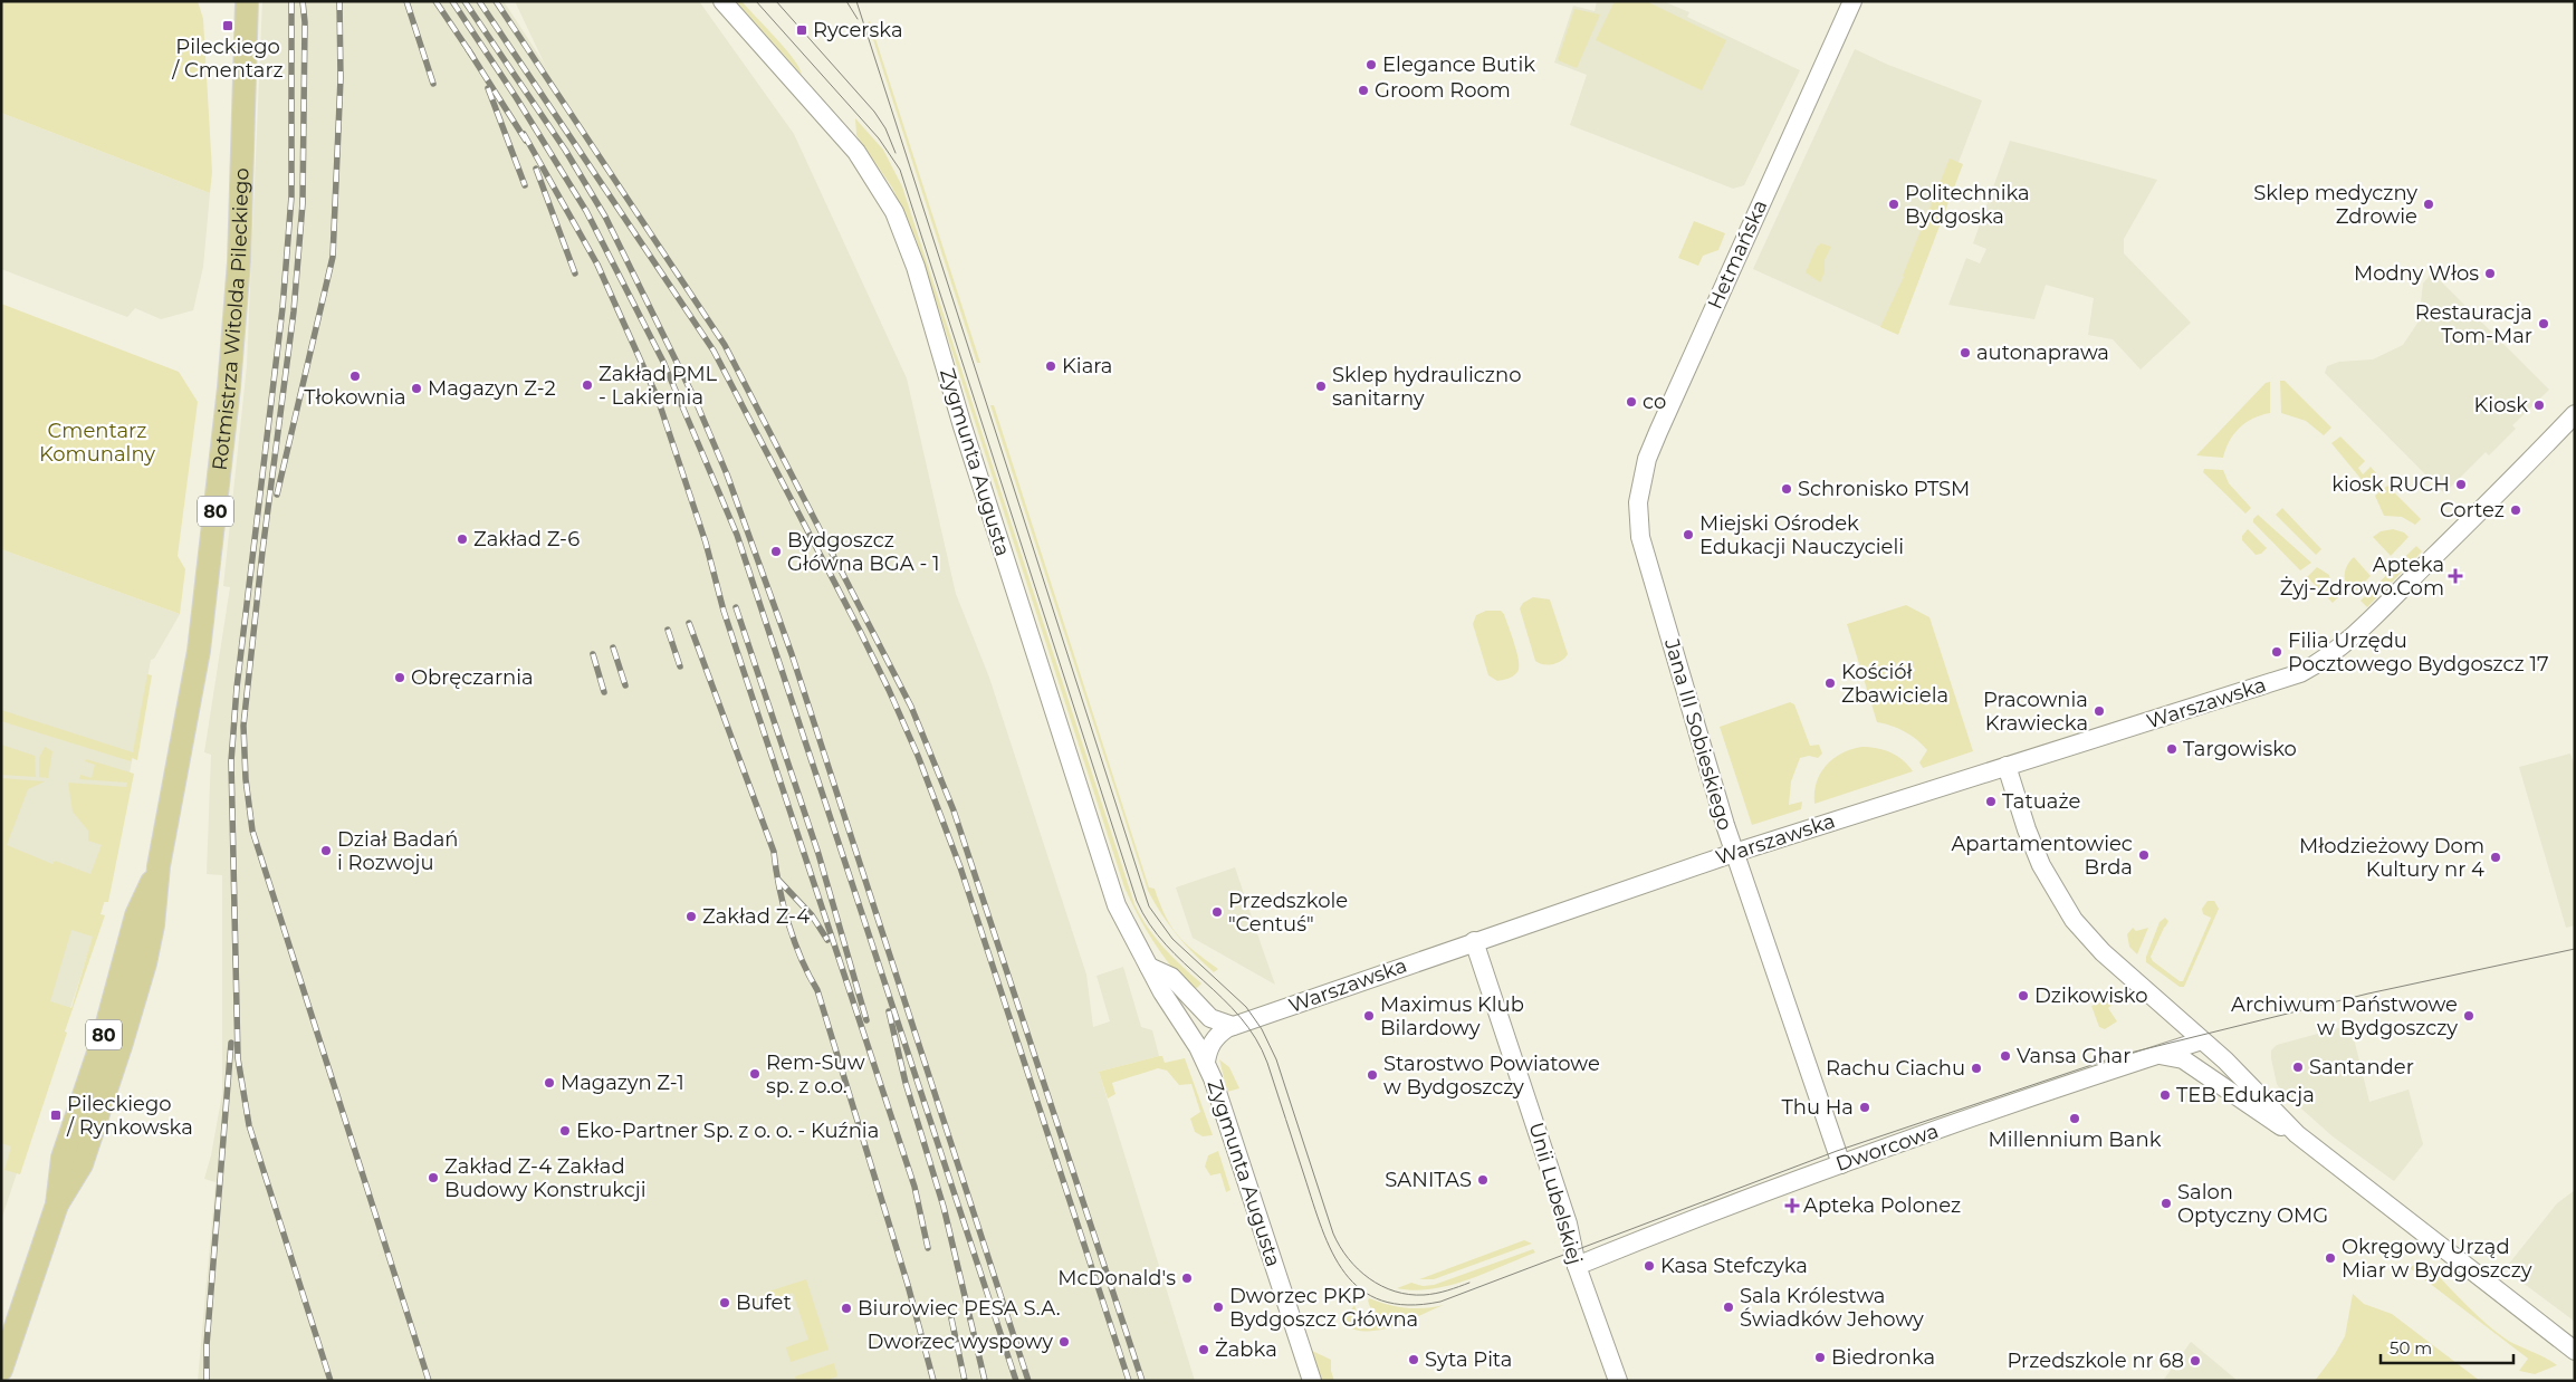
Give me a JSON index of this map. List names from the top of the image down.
{
  "streets": {
    "main road": ["Rotmistrza Witolda Pileckiego", "80"],
    "street": [
      "Hetmańska",
      "Zygmunta Augusta",
      "Warszawska",
      "Jana III Sobieskiego",
      "Dworcowa",
      "Unii Lubelskiej"
    ]
  },
  "crossings": [
    ["Hetmańska", "Jana III Sobieskiego"],
    ["Zygmunta Augusta", "Warszawska"],
    ["Warszawska", "Jana III Sobieskiego"],
    ["Warszawska", "Unii Lubelskiej"],
    ["Jana III Sobieskiego", "Dworcowa"],
    ["Dworcowa", "Unii Lubelskiej"]
  ],
  "parks": ["Cmentarz Komunalny"],
  "places": {
    "transit": ["Pileckiego / Cmentarz", "Rycerska", "Pileckiego / Rynkowska"],
    "other": [
      "Elegance Butik",
      "Groom Room",
      "Politechnika Bydgoska",
      "Sklep medyczny Zdrowie",
      "Modny Włos",
      "Restauracja Tom-Mar",
      "autonaprawa",
      "Kiara",
      "Tłokownia",
      "Zakład PML - Lakiernia",
      "Sklep hydrauliczno sanitarny",
      "Magazyn Z-2",
      "co",
      "Kiosk",
      "kiosk RUCH",
      "Schronisko PTSM",
      "Cortez",
      "Miejski Ośrodek Edukacji Nauczycieli",
      "Zakład Z-6",
      "Bydgoszcz Główna BGA - 1",
      "Filia Urzędu Pocztowego Bydgoszcz 17",
      "Obręczarnia",
      "Kościół Zbawiciela",
      "Pracownia Krawiecka",
      "Targowisko",
      "Tatuaże",
      "Dział Badań i Rozwoju",
      "Apartamentowiec Brda",
      "Młodzieżowy Dom Kultury nr 4",
      "Przedszkole \"Centuś\"",
      "Zakład Z-4",
      "Dzikowisko",
      "Maximus Klub Bilardowy",
      "Archiwum Państwowe w Bydgoszczy",
      "Vansa Ghar",
      "Santander",
      "Rachu Ciachu",
      "Rem-Suw sp. z o.o.",
      "Starostwo Powiatowe w Bydgoszczy",
      "Magazyn Z-1",
      "TEB Edukacja",
      "Thu Ha",
      "Millennium Bank",
      "Eko-Partner Sp. z o. o. - Kuźnia",
      "Zakład Z-4 Zakład Budowy Konstrukcji",
      "SANITAS",
      "Salon Optyczny OMG",
      "Okręgowy Urząd Miar w Bydgoszczy",
      "Kasa Stefczyka",
      "McDonald's",
      "Bufet",
      "Dworzec PKP Bydgoszcz Główna",
      "Sala Królestwa Świadków Jehowy",
      "Biurowiec PESA S.A.",
      "Dworzec wyspowy",
      "Żabka",
      "Biedronka",
      "Syta Pita",
      "Przedszkole nr 68"
    ],
    "health": ["Apteka Żyj-Zdrowo.Com", "Apteka Polonez"]
  },
  "scale_bar": "50 m"
}
